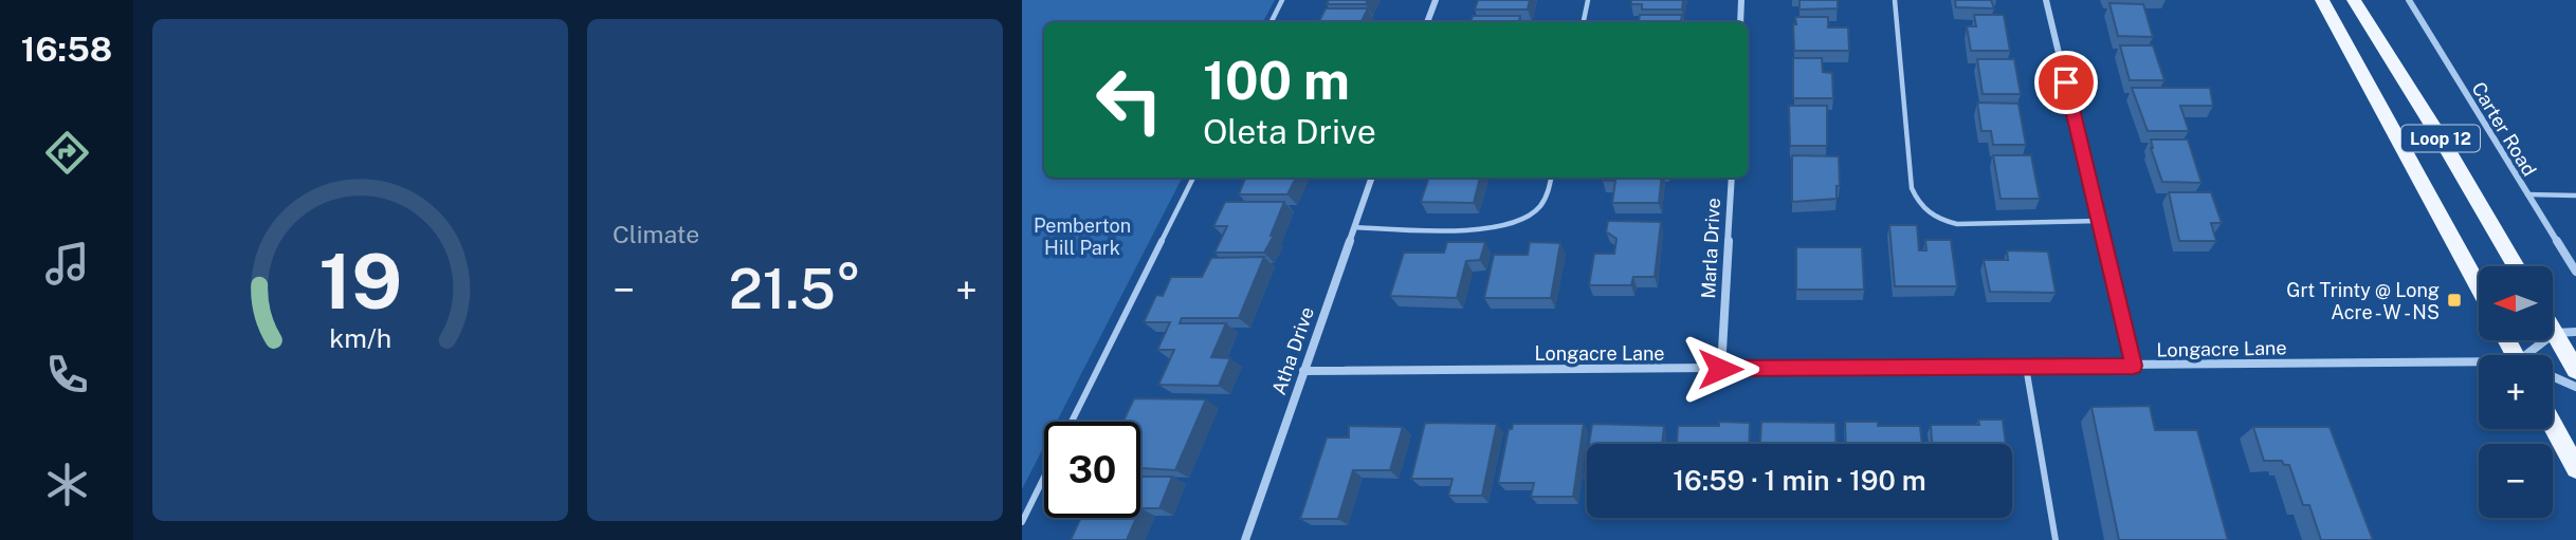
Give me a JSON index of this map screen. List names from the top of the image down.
{
  "streets": {
    "main road": ["Loop 12"],
    "street": [
      "Carter Road",
      "Marla Drive",
      "Longacre Lane",
      "Atha Drive"
    ]
  },
  "crossings": [
    ["Marla Drive", "Longacre Lane"],
    ["Longacre Lane", "Atha Drive"]
  ],
  "parks": ["Pemberton Hill Park"],
  "places": {
    "transit": ["Grt Trinty @ Long Acre - W - NS"]
  },
  "north": "left",
  "page": {
    "tabs": "16:58",
    "tile": "Climate",
    "turn": ["100 m", "Oleta Drive"],
    "heat": ["−", "21.5°", "+"],
    "map_buttons": ["+", "−"],
    "limit": "30",
    "trip": "16:59 · 1 min · 190 m",
    "gauge": ["19", "km/h"]
  }
}
